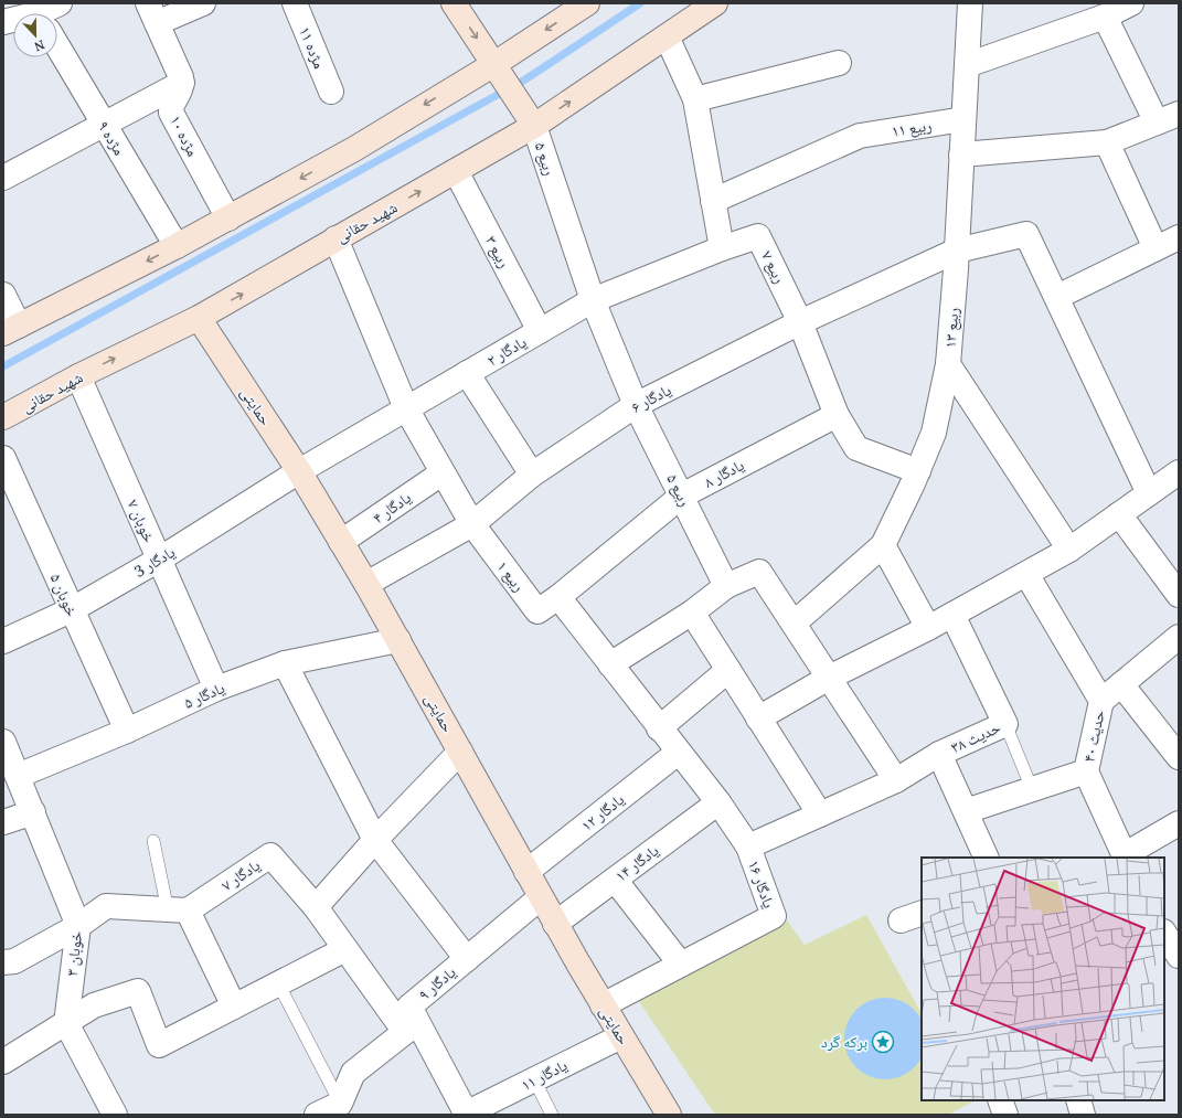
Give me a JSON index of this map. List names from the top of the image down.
{
  "streets": {
    "main road": ["شهید حقانی", "حمایتی"],
    "street": [
      "مژده ۱۱",
      "ربیع ۱۱",
      "مژده ۱۰",
      "مژده ۹",
      "ربیع ۵",
      "ربیع ۳",
      "ربیع ۷",
      "ربیع ۱۳",
      "یادگار ۲",
      "یادگار ۶",
      "یادگار ۸",
      "یادگار ۴",
      "خوبان ۷",
      "یادگار 3",
      "ربیع ۱",
      "خوبان ۵",
      "یادگار ۵",
      "حدیث ۴۰",
      "حدیث ۳۸",
      "یادگار ۱۲",
      "یادگار ۱۴",
      "یادگار ۷",
      "یادگار ۱۶",
      "خوبان ۳",
      "یادگار ۹",
      "یادگار ۱۱"
    ]
  },
  "crossings": [
    ["ربیع ۱۱", "ربیع ۱۳"],
    ["ربیع ۵", "شهید حقانی"],
    ["ربیع ۵", "یادگار ۲"],
    ["ربیع ۵", "یادگار ۶"],
    ["ربیع ۵", "یادگار ۸"],
    ["شهید حقانی", "ربیع ۳"],
    ["شهید حقانی", "حمایتی"],
    ["شهید حقانی", "خوبان ۷"],
    ["شهید حقانی", "ربیع ۱"],
    ["ربیع ۳", "یادگار ۲"],
    ["ربیع ۷", "ربیع ۱۳"],
    ["ربیع ۷", "یادگار ۲"],
    ["ربیع ۷", "یادگار ۶"],
    ["ربیع ۷", "یادگار ۸"],
    ["ربیع ۱۳", "یادگار ۶"],
    ["یادگار ۲", "حمایتی"],
    ["یادگار ۲", "یادگار 3"],
    ["یادگار ۲", "ربیع ۱"],
    ["یادگار ۶", "حمایتی"],
    ["یادگار ۶", "ربیع ۱"],
    ["حمایتی", "یادگار ۴"],
    ["حمایتی", "یادگار 3"],
    ["حمایتی", "یادگار ۵"],
    ["حمایتی", "یادگار ۱۲"],
    ["حمایتی", "یادگار ۱۴"],
    ["حمایتی", "یادگار ۱۶"],
    ["حمایتی", "یادگار ۹"],
    ["حمایتی", "یادگار ۱۱"],
    ["یادگار ۸", "ربیع ۱"],
    ["یادگار ۴", "ربیع ۱"],
    ["خوبان ۷", "یادگار 3"],
    ["خوبان ۷", "یادگار ۵"],
    ["یادگار 3", "خوبان ۵"],
    ["خوبان ۵", "یادگار ۵"],
    ["یادگار ۵", "خوبان ۳"],
    ["حدیث ۳۸", "یادگار ۱۶"]
  ],
  "places": {
    "place": ["برکه گرد"]
  },
  "north": "bottom"
}
